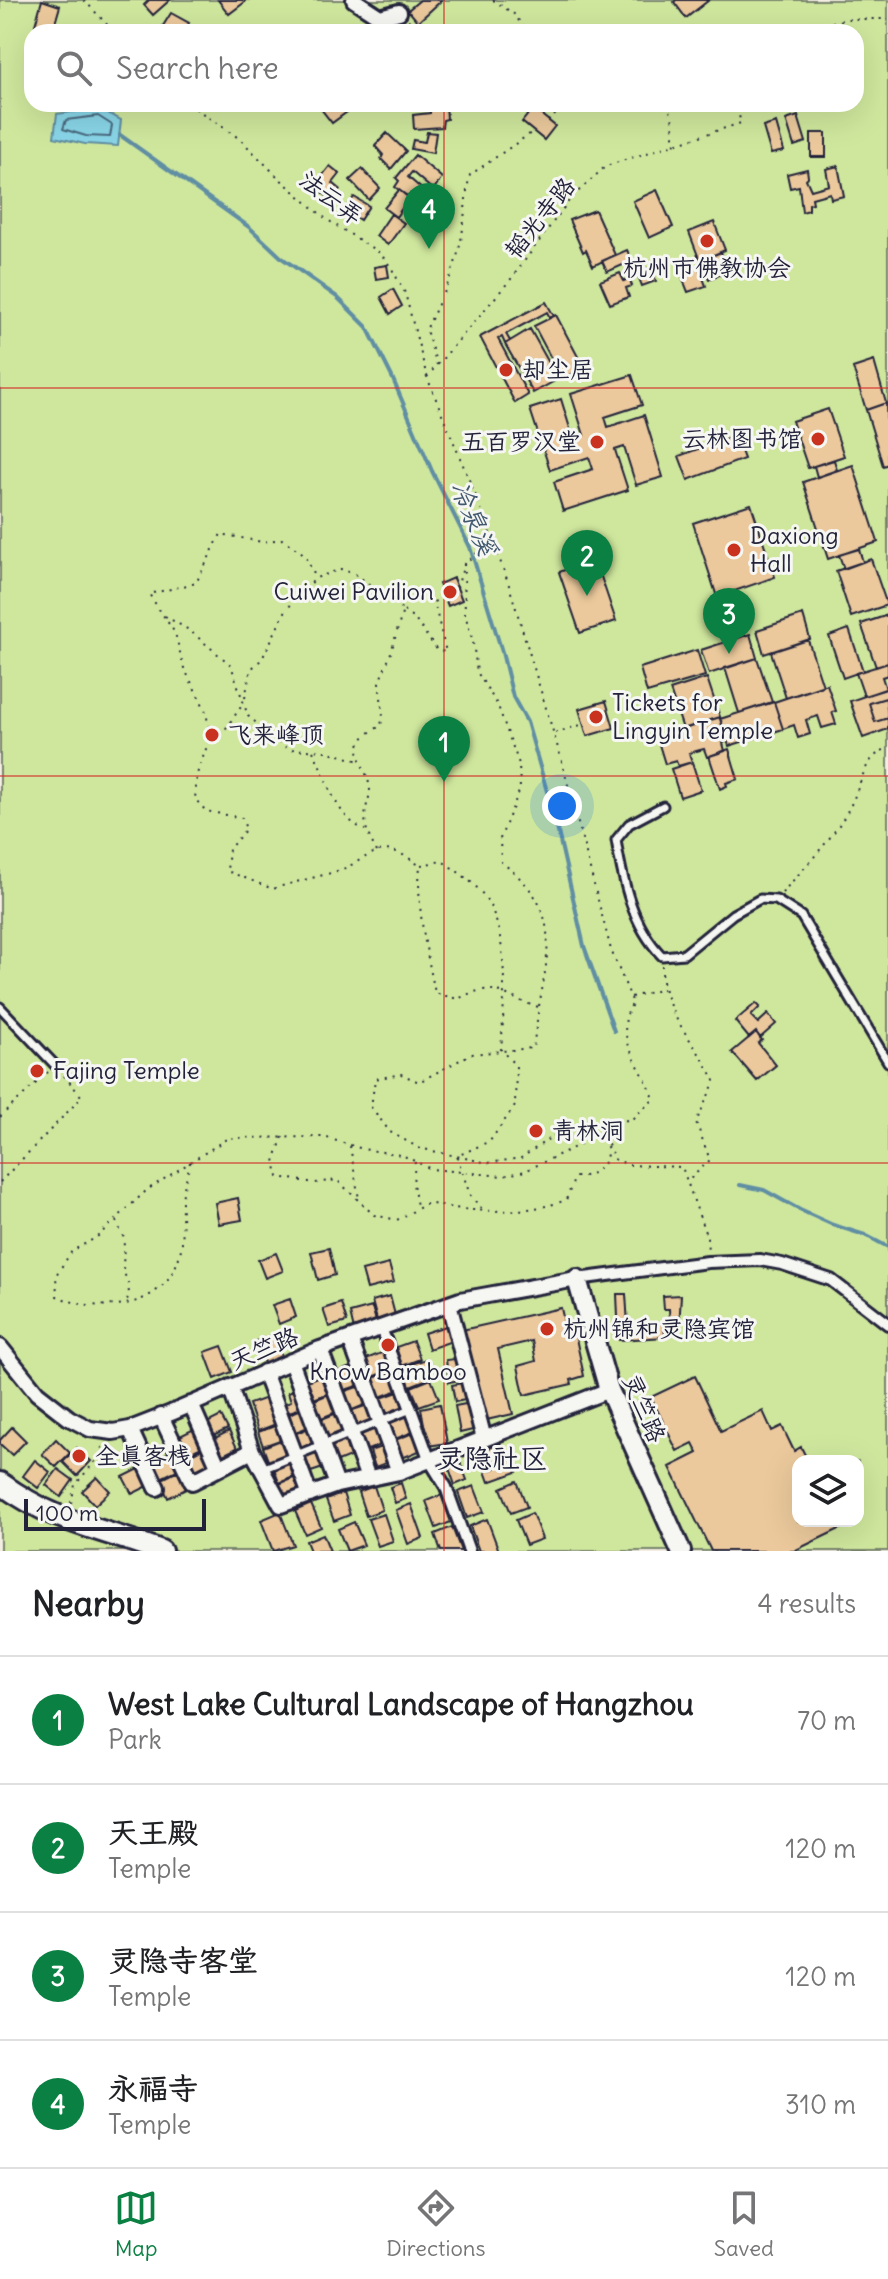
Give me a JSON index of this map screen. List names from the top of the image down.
{
  "streets": {
    "street": ["天竺路", "灵竺路"],
    "path": ["法云弄", "韬光寺路"]
  },
  "crossings": [
    ["法云弄", "韬光寺路"],
    ["天竺路", "灵竺路"]
  ],
  "districts": ["灵隐社区"],
  "water": ["冷泉溪"],
  "places": [
    "杭州市佛教协会",
    "却尘居",
    "云林图书馆",
    "五百罗汉堂",
    "Daxiong Hall",
    "Cuiwei Pavilion",
    "Tickets for Lingyin Temple",
    "飞来峰顶",
    "Fajing Temple",
    "青林洞",
    "杭州锦和灵隐宾馆",
    "Know Bamboo",
    "全真客栈"
  ],
  "scale_bar": "100 m",
  "page": {
    "search": "Search here",
    "pins": [
      "4",
      "2",
      "3",
      "1"
    ],
    "scale": "100 m",
    "heading": ["Nearby", "4 results"],
    "list": [
      {
        "mark": "1",
        "name": "West Lake Cultural Landscape of Hangzhou",
        "note": "Park",
        "value": "70 m"
      },
      {
        "mark": "2",
        "name": "天王殿",
        "note": "Temple",
        "value": "120 m"
      },
      {
        "mark": "3",
        "name": "灵隐寺客堂",
        "note": "Temple",
        "value": "120 m"
      },
      {
        "mark": "4",
        "name": "永福寺",
        "note": "Temple",
        "value": "310 m"
      }
    ],
    "nav": ["Map", "Directions", "Saved"]
  }
}
